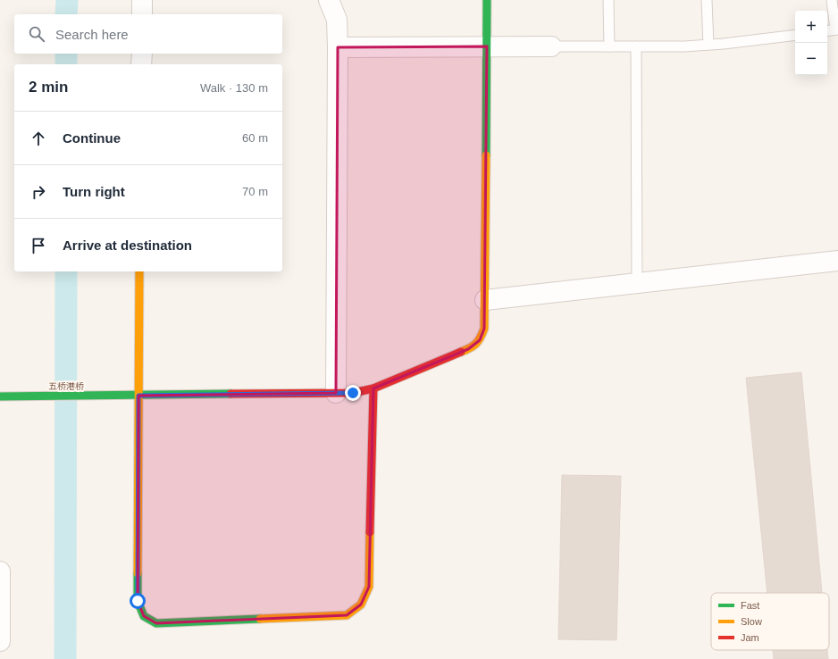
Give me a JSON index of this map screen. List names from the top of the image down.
{
  "streets": {
    "street": ["五桥港桥"]
  },
  "legend": ["Fast", "Slow", "Jam"],
  "page": {
    "map_buttons": ["+", "−"],
    "search": "Search here",
    "heading": ["2 min", "Walk · 130 m"],
    "list": [
      ["Continue", "60 m"],
      ["Turn right", "70 m"],
      "Arrive at destination"
    ]
  }
}
